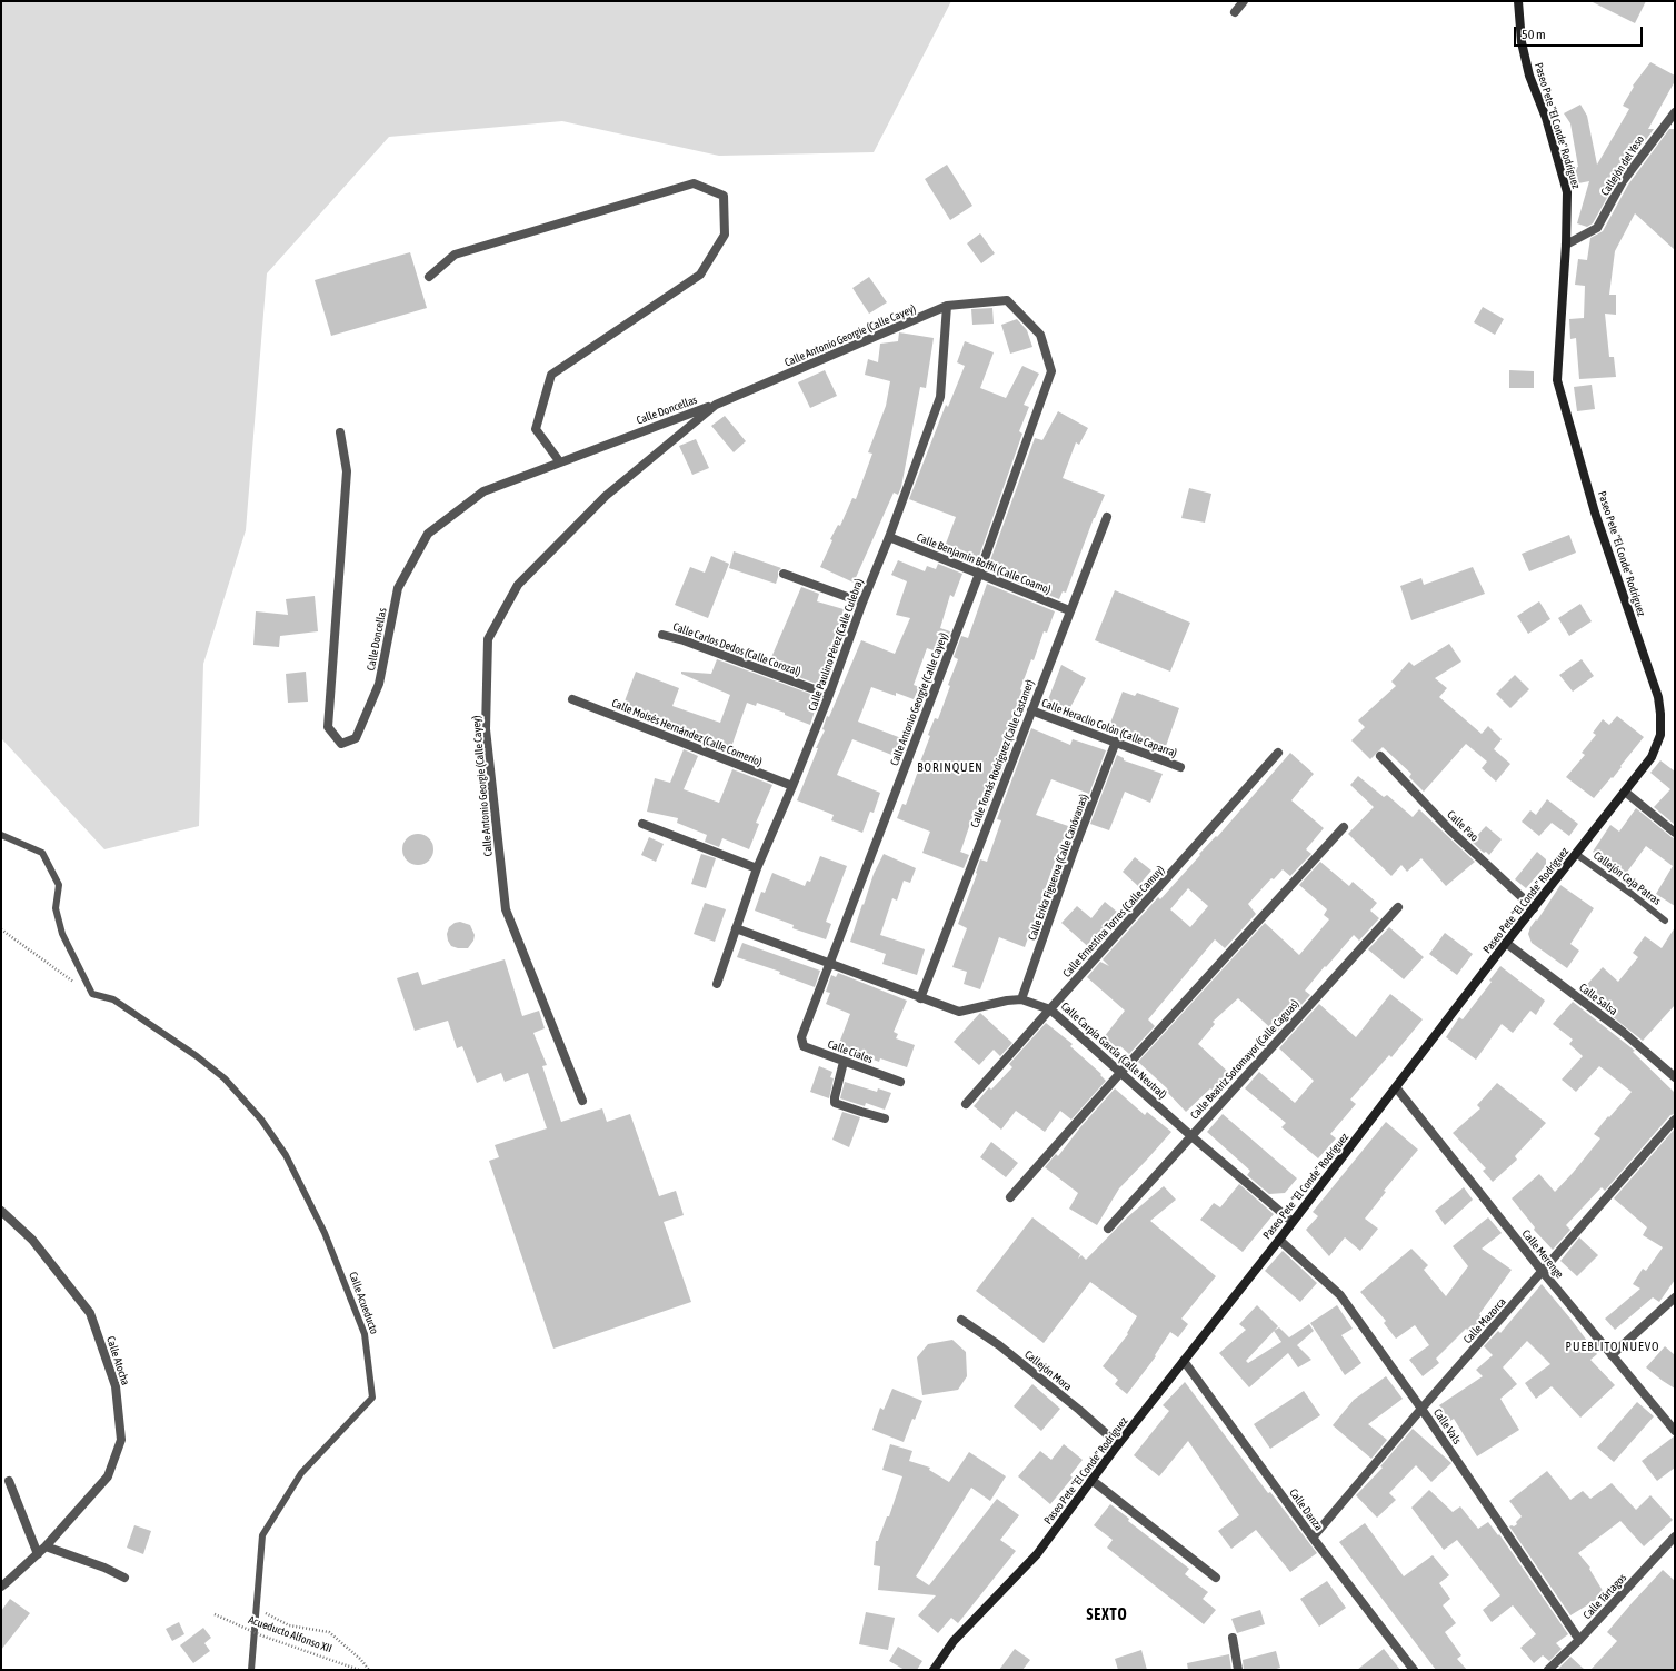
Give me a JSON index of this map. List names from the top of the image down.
{
  "streets": {
    "street": [
      "Paseo Pete \"El Conde\" Rodríguez",
      "Callejón del Yeso",
      "Calle Antonio Georgie (Calle Cayey)",
      "Calle Doncellas",
      "Calle Benjamín Boffil (Calle Coamo)",
      "Calle Paulino Pérez (Calle Culebra)",
      "Calle Carlos Dedos (Calle Corozal)",
      "Calle Heraclio Colón (Calle Caparra)",
      "Calle Moisés Hernández (Calle Comerío)",
      "Calle Tomás Rodríguez (Calle Castaner)",
      "Calle Pao",
      "Calle Erika Figueroa (Calle Canóvanas)",
      "Calle Ernestina Torres (Calle Camuy)",
      "Calle Salsa",
      "Calle Carpía García (Calle Neutral)",
      "Calle Ciales",
      "Calle Beatriz Sotomayor (Calle Caguas)",
      "Calle Merenge",
      "Calle Mazorca",
      "Calle Atocha",
      "Callejón Mora",
      "Calle Vals",
      "Calle Danza",
      "Calle Tártagos"
    ],
    "lane": ["Callejón Ceja Patras", "Calle Acueducto"],
    "path": ["Acueducto Alfonso XII"]
  },
  "crossings": [
    ["Paseo Pete \"El Conde\" Rodríguez", "Callejón del Yeso"],
    ["Paseo Pete \"El Conde\" Rodríguez", "Calle Pao"],
    ["Paseo Pete \"El Conde\" Rodríguez", "Callejón Ceja Patras"],
    ["Paseo Pete \"El Conde\" Rodríguez", "Calle Salsa"],
    ["Paseo Pete \"El Conde\" Rodríguez", "Calle Carpía García (Calle Neutral)"],
    ["Paseo Pete \"El Conde\" Rodríguez", "Calle Merenge"],
    ["Paseo Pete \"El Conde\" Rodríguez", "Callejón Mora"],
    ["Paseo Pete \"El Conde\" Rodríguez", "Calle Vals"],
    ["Paseo Pete \"El Conde\" Rodríguez", "Calle Danza"],
    ["Calle Antonio Georgie (Calle Cayey)", "Calle Doncellas"],
    ["Calle Antonio Georgie (Calle Cayey)", "Calle Benjamín Boffil (Calle Coamo)"],
    ["Calle Antonio Georgie (Calle Cayey)", "Calle Paulino Pérez (Calle Culebra)"],
    ["Calle Antonio Georgie (Calle Cayey)", "Calle Carpía García (Calle Neutral)"],
    ["Calle Antonio Georgie (Calle Cayey)", "Calle Ciales"],
    ["Calle Benjamín Boffil (Calle Coamo)", "Calle Paulino Pérez (Calle Culebra)"],
    ["Calle Benjamín Boffil (Calle Coamo)", "Calle Tomás Rodríguez (Calle Castaner)"],
    ["Calle Paulino Pérez (Calle Culebra)", "Calle Carlos Dedos (Calle Corozal)"],
    ["Calle Paulino Pérez (Calle Culebra)", "Calle Moisés Hernández (Calle Comerío)"],
    ["Calle Paulino Pérez (Calle Culebra)", "Calle Carpía García (Calle Neutral)"],
    ["Calle Heraclio Colón (Calle Caparra)", "Calle Tomás Rodríguez (Calle Castaner)"],
    ["Calle Heraclio Colón (Calle Caparra)", "Calle Erika Figueroa (Calle Canóvanas)"],
    ["Calle Tomás Rodríguez (Calle Castaner)", "Calle Carpía García (Calle Neutral)"],
    ["Calle Erika Figueroa (Calle Canóvanas)", "Calle Carpía García (Calle Neutral)"],
    ["Calle Ernestina Torres (Calle Camuy)", "Calle Carpía García (Calle Neutral)"],
    ["Calle Carpía García (Calle Neutral)", "Calle Beatriz Sotomayor (Calle Caguas)"],
    ["Calle Merenge", "Calle Mazorca"],
    ["Calle Mazorca", "Calle Vals"],
    ["Calle Mazorca", "Calle Danza"],
    ["Calle Vals", "Calle Tártagos"]
  ],
  "districts": ["BORINQUEN", "PUEBLITO NUEVO", "SEXTO"],
  "scale_bar": "50 m"
}
